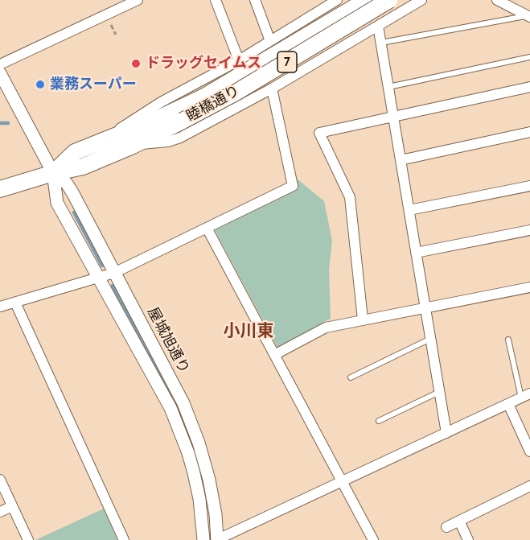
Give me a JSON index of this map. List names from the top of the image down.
{
  "streets": {
    "main road": ["7", "睦橋通り"],
    "street": ["屋城旭通り"]
  },
  "crossings": [
    ["睦橋通り", "屋城旭通り"]
  ],
  "districts": ["小川東"],
  "places": ["ドラッグセイムス", "業務スーパー"]
}
